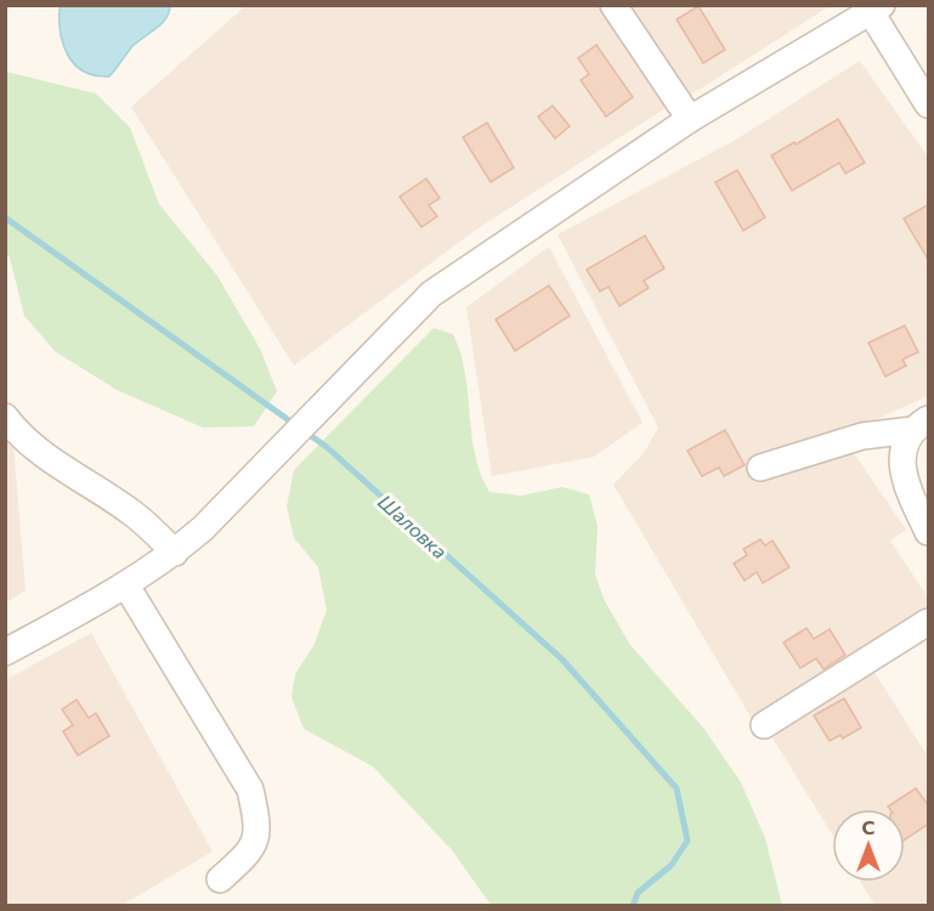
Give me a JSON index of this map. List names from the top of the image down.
{
  "water": ["Шаловка"],
  "north": "top"
}
